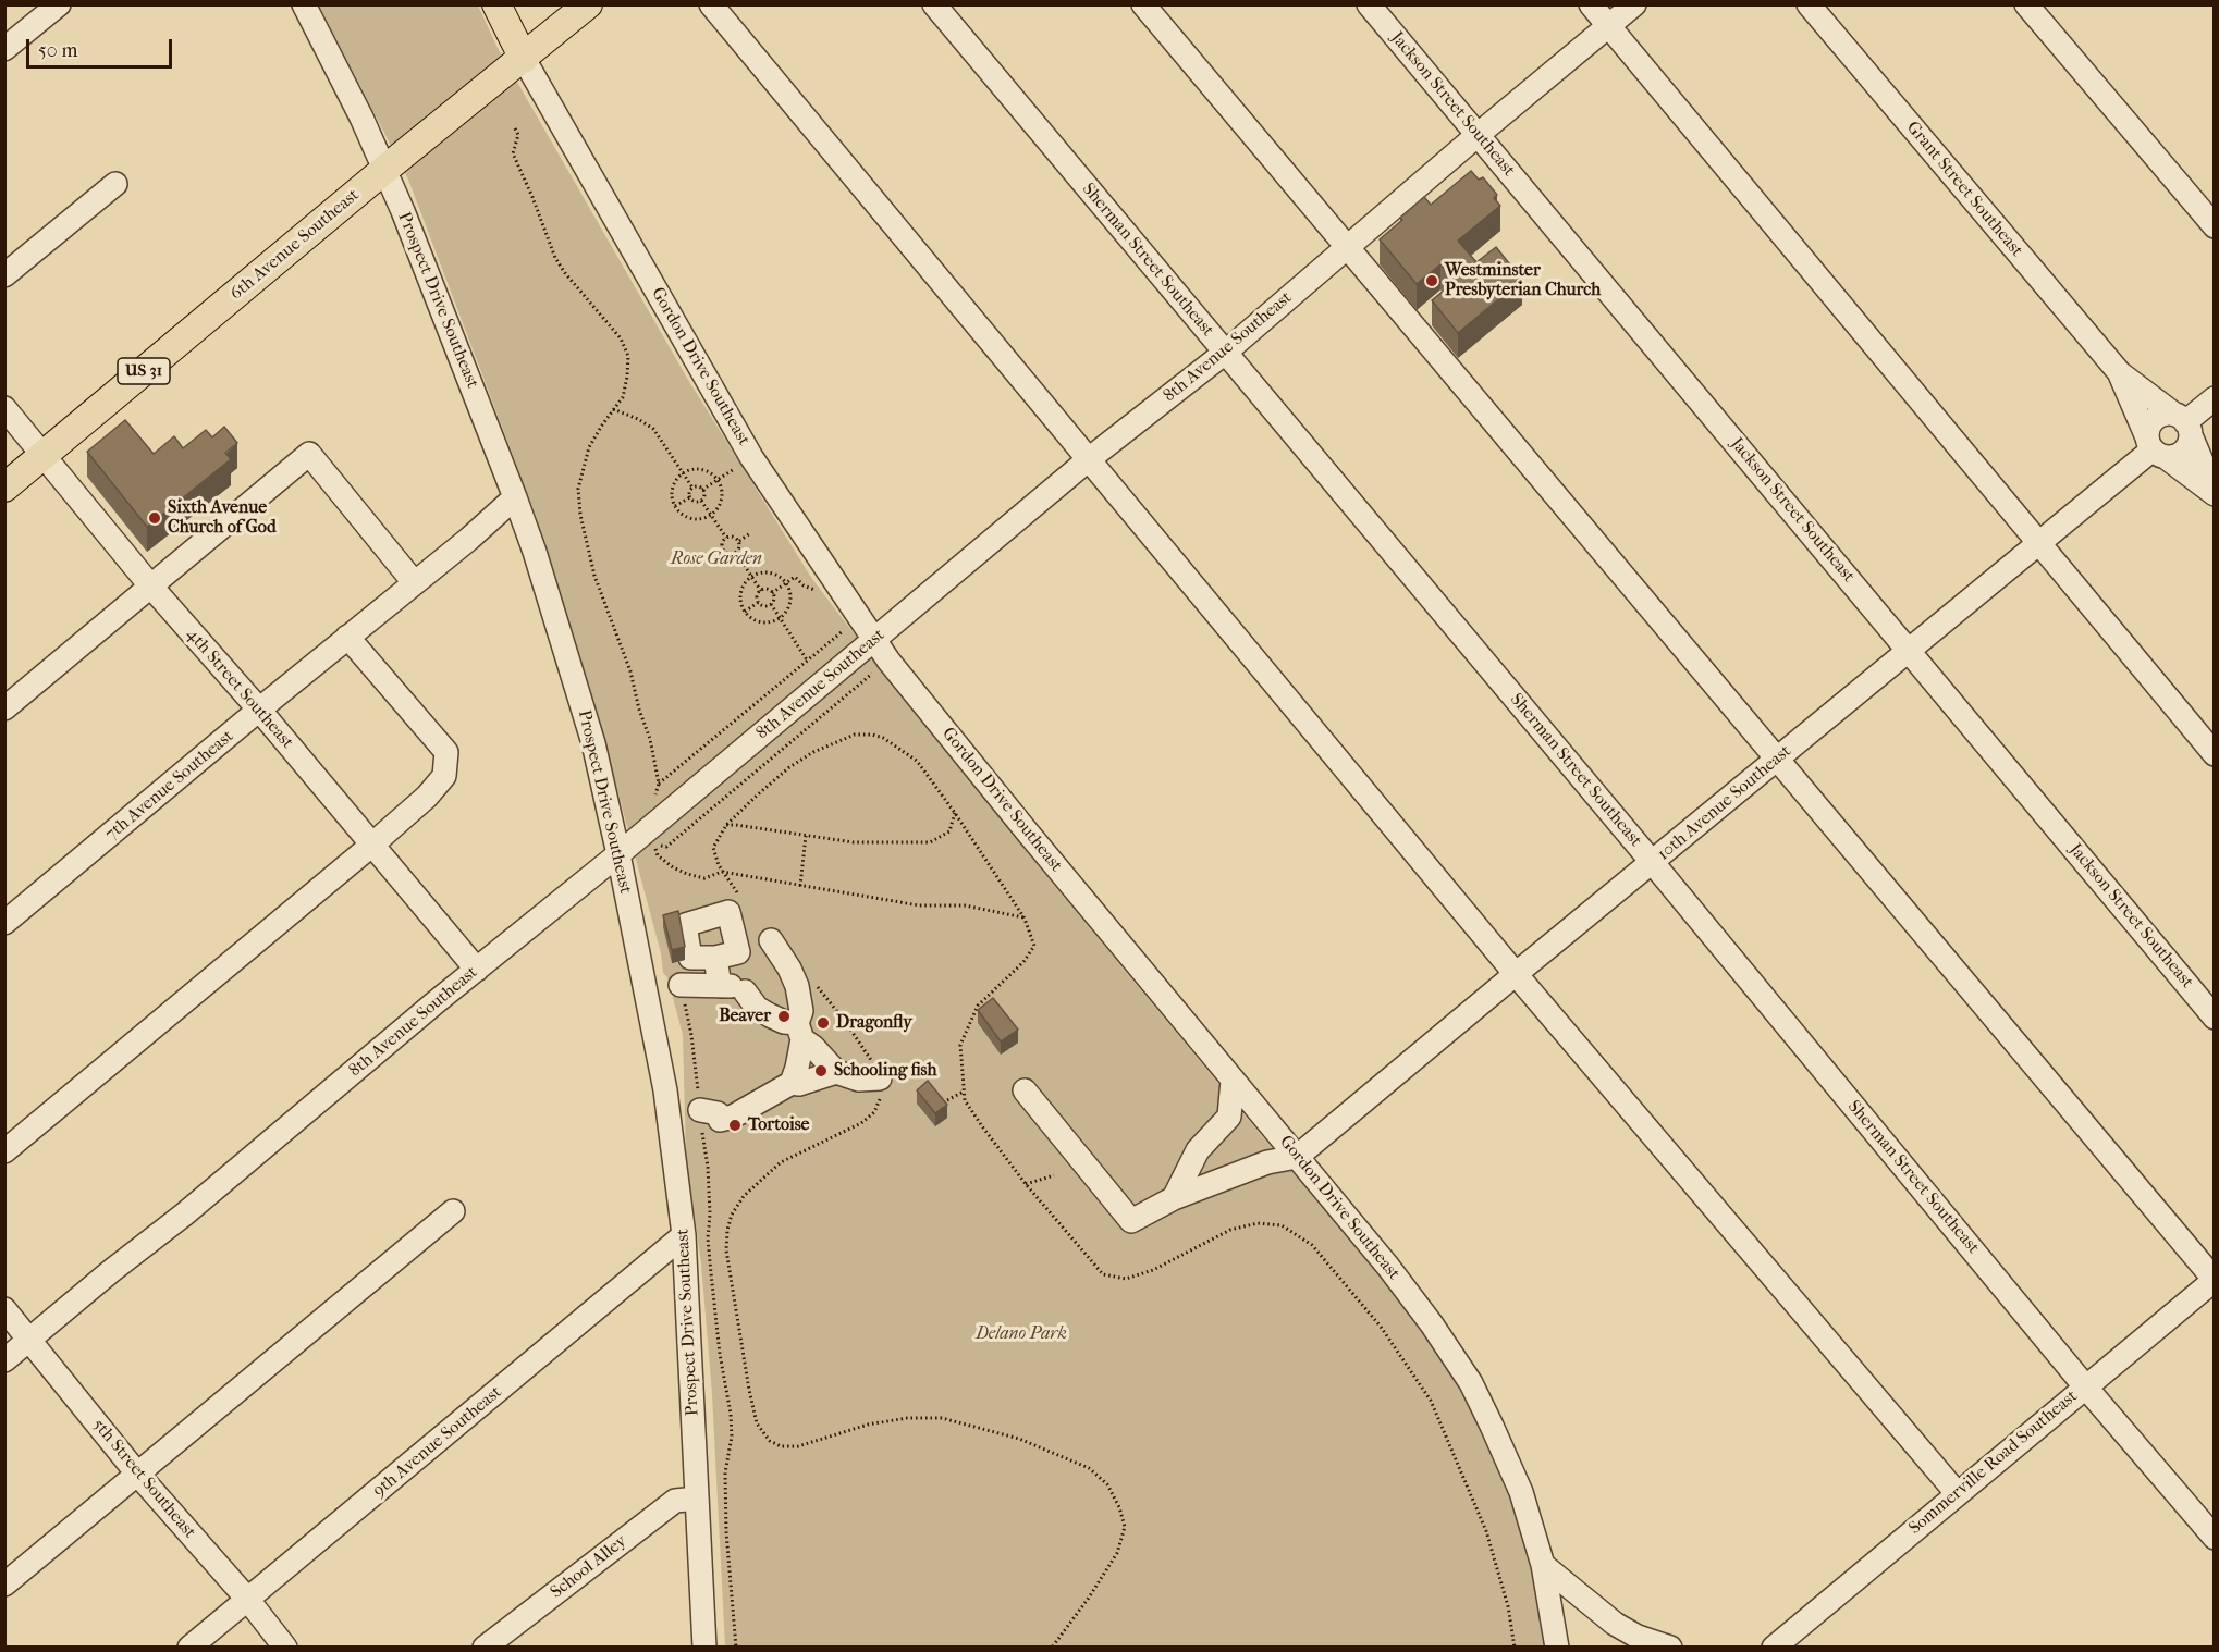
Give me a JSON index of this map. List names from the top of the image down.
{
  "streets": {
    "main road": ["6th Avenue Southeast", "Gordon Drive Southeast", "US 31"],
    "street": [
      "Jackson Street Southeast",
      "Grant Street Southeast",
      "Sherman Street Southeast",
      "Prospect Drive Southeast",
      "8th Avenue Southeast",
      "4th Street Southeast",
      "7th Avenue Southeast",
      "10th Avenue Southeast",
      "9th Avenue Southeast",
      "Sommerville Road Southeast",
      "5th Street Southeast",
      "School Alley"
    ]
  },
  "crossings": [
    ["Jackson Street Southeast", "8th Avenue Southeast"],
    ["Jackson Street Southeast", "10th Avenue Southeast"],
    ["Grant Street Southeast", "10th Avenue Southeast"],
    ["6th Avenue Southeast", "Prospect Drive Southeast"],
    ["6th Avenue Southeast", "Gordon Drive Southeast"],
    ["6th Avenue Southeast", "4th Street Southeast"],
    ["Sherman Street Southeast", "8th Avenue Southeast"],
    ["Sherman Street Southeast", "10th Avenue Southeast"],
    ["Sherman Street Southeast", "Sommerville Road Southeast"],
    ["Prospect Drive Southeast", "8th Avenue Southeast"],
    ["Prospect Drive Southeast", "7th Avenue Southeast"],
    ["Prospect Drive Southeast", "9th Avenue Southeast"],
    ["Prospect Drive Southeast", "School Alley"],
    ["8th Avenue Southeast", "Gordon Drive Southeast"],
    ["8th Avenue Southeast", "4th Street Southeast"],
    ["8th Avenue Southeast", "5th Street Southeast"],
    ["Gordon Drive Southeast", "10th Avenue Southeast"],
    ["4th Street Southeast", "7th Avenue Southeast"],
    ["9th Avenue Southeast", "5th Street Southeast"]
  ],
  "parks": ["Rose Garden", "Delano Park"],
  "places": [
    "Westminster Presbyterian Church",
    "Sixth Avenue Church of God",
    "Beaver",
    "Dragonfly",
    "Schooling fish",
    "Tortoise"
  ],
  "scale_bar": "50 m"
}
